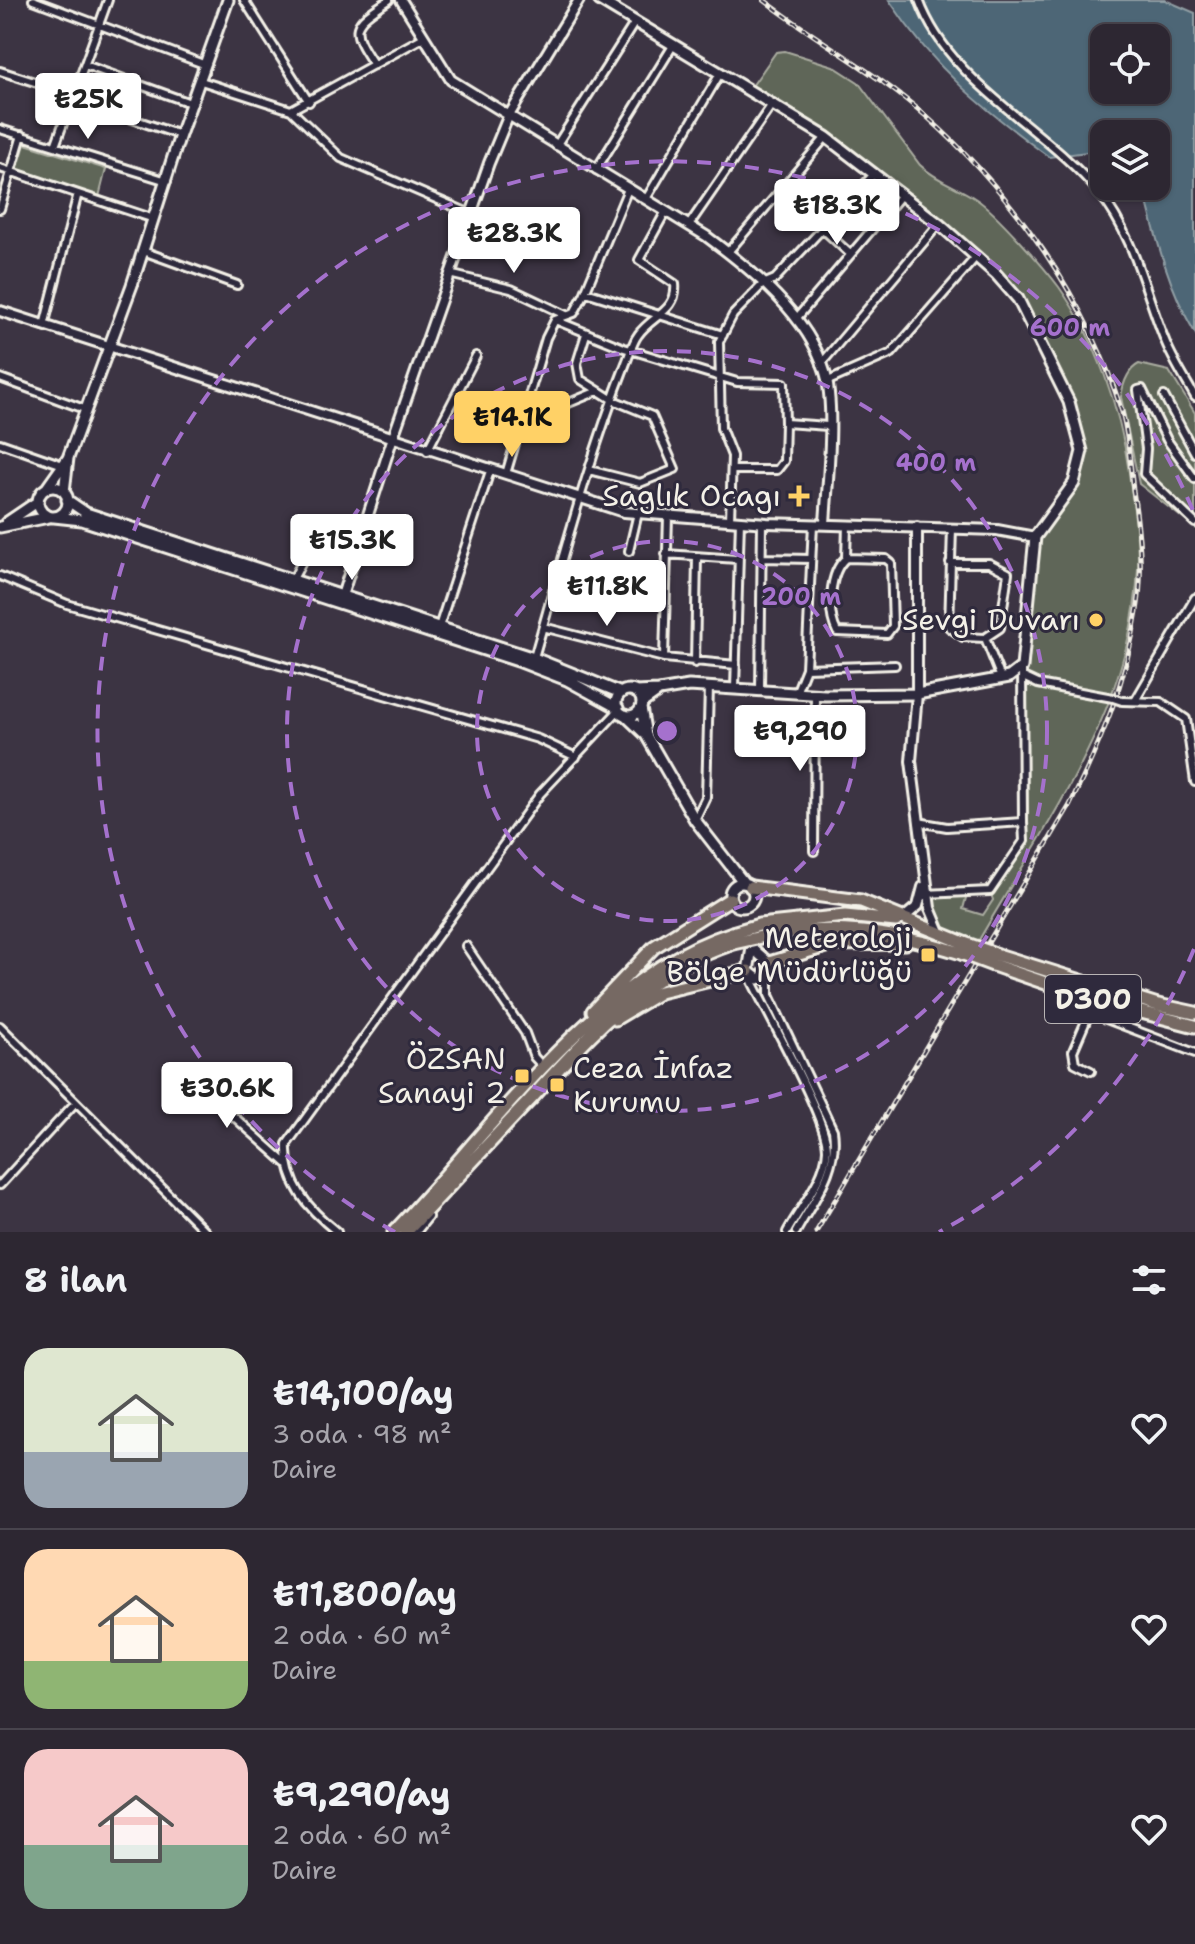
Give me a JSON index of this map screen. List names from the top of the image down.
{
  "streets": {
    "highway": ["D300"]
  },
  "places": {
    "health": ["Saglık Ocagı"],
    "other": ["Sevgi Duvarı"],
    "transit": ["Meteroloji Bölge Müdürlüğü", "ÖZSAN Sanayi 2", "Ceza İnfaz Kurumu"]
  },
  "page": {
    "price": [
      "₺25K",
      "₺18.3K",
      "₺28.3K",
      "₺14.1K",
      "₺15.3K",
      "₺11.8K",
      "₺9,290",
      "₺30.6K"
    ],
    "heading": "8 ilan",
    "list": [
      {
        "name": "₺14,100/ay",
        "note": "3 oda · 98 m² · Daire"
      },
      {
        "name": "₺11,800/ay",
        "note": "2 oda · 60 m² · Daire"
      },
      {
        "name": "₺9,290/ay",
        "note": "2 oda · 60 m² · Daire"
      }
    ]
  },
  "rings": ["600 m", "400 m", "200 m"]
}
